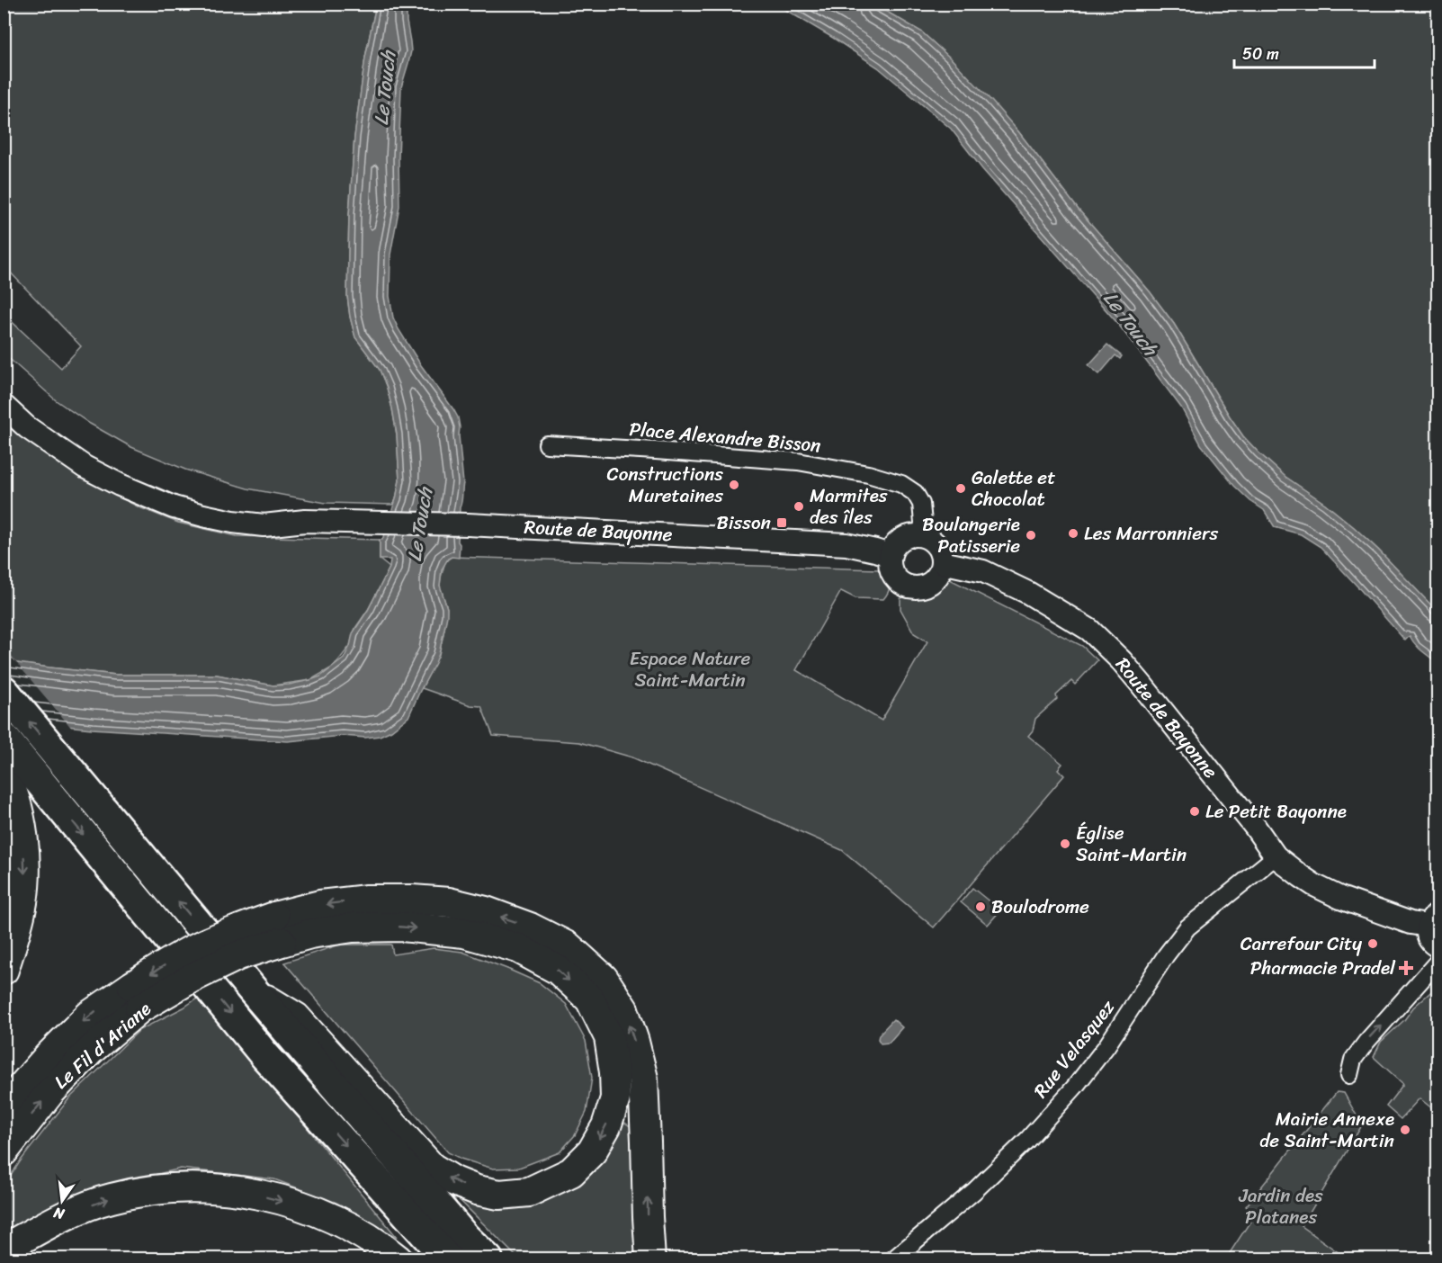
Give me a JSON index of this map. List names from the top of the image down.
{
  "streets": {
    "highway": ["Le Fil d'Ariane"],
    "street": ["Place Alexandre Bisson", "Route de Bayonne", "Rue Velasquez"]
  },
  "crossings": [
    ["Place Alexandre Bisson", "Route de Bayonne"],
    ["Route de Bayonne", "Rue Velasquez"]
  ],
  "water": ["Le Touch"],
  "parks": ["Espace Nature Saint-Martin", "Jardin des Platanes"],
  "places": {
    "other": [
      "Constructions Muretaines",
      "Galette et Chocolat",
      "Marmites des îles",
      "Les Marronniers",
      "Boulangerie Patisserie",
      "Le Petit Bayonne",
      "Église Saint-Martin",
      "Boulodrome",
      "Carrefour City",
      "Mairie Annexe de Saint-Martin"
    ],
    "transit": ["Bisson"],
    "health": ["Pharmacie Pradel"]
  },
  "scale_bar": "50 m",
  "north": "bottom"
}
